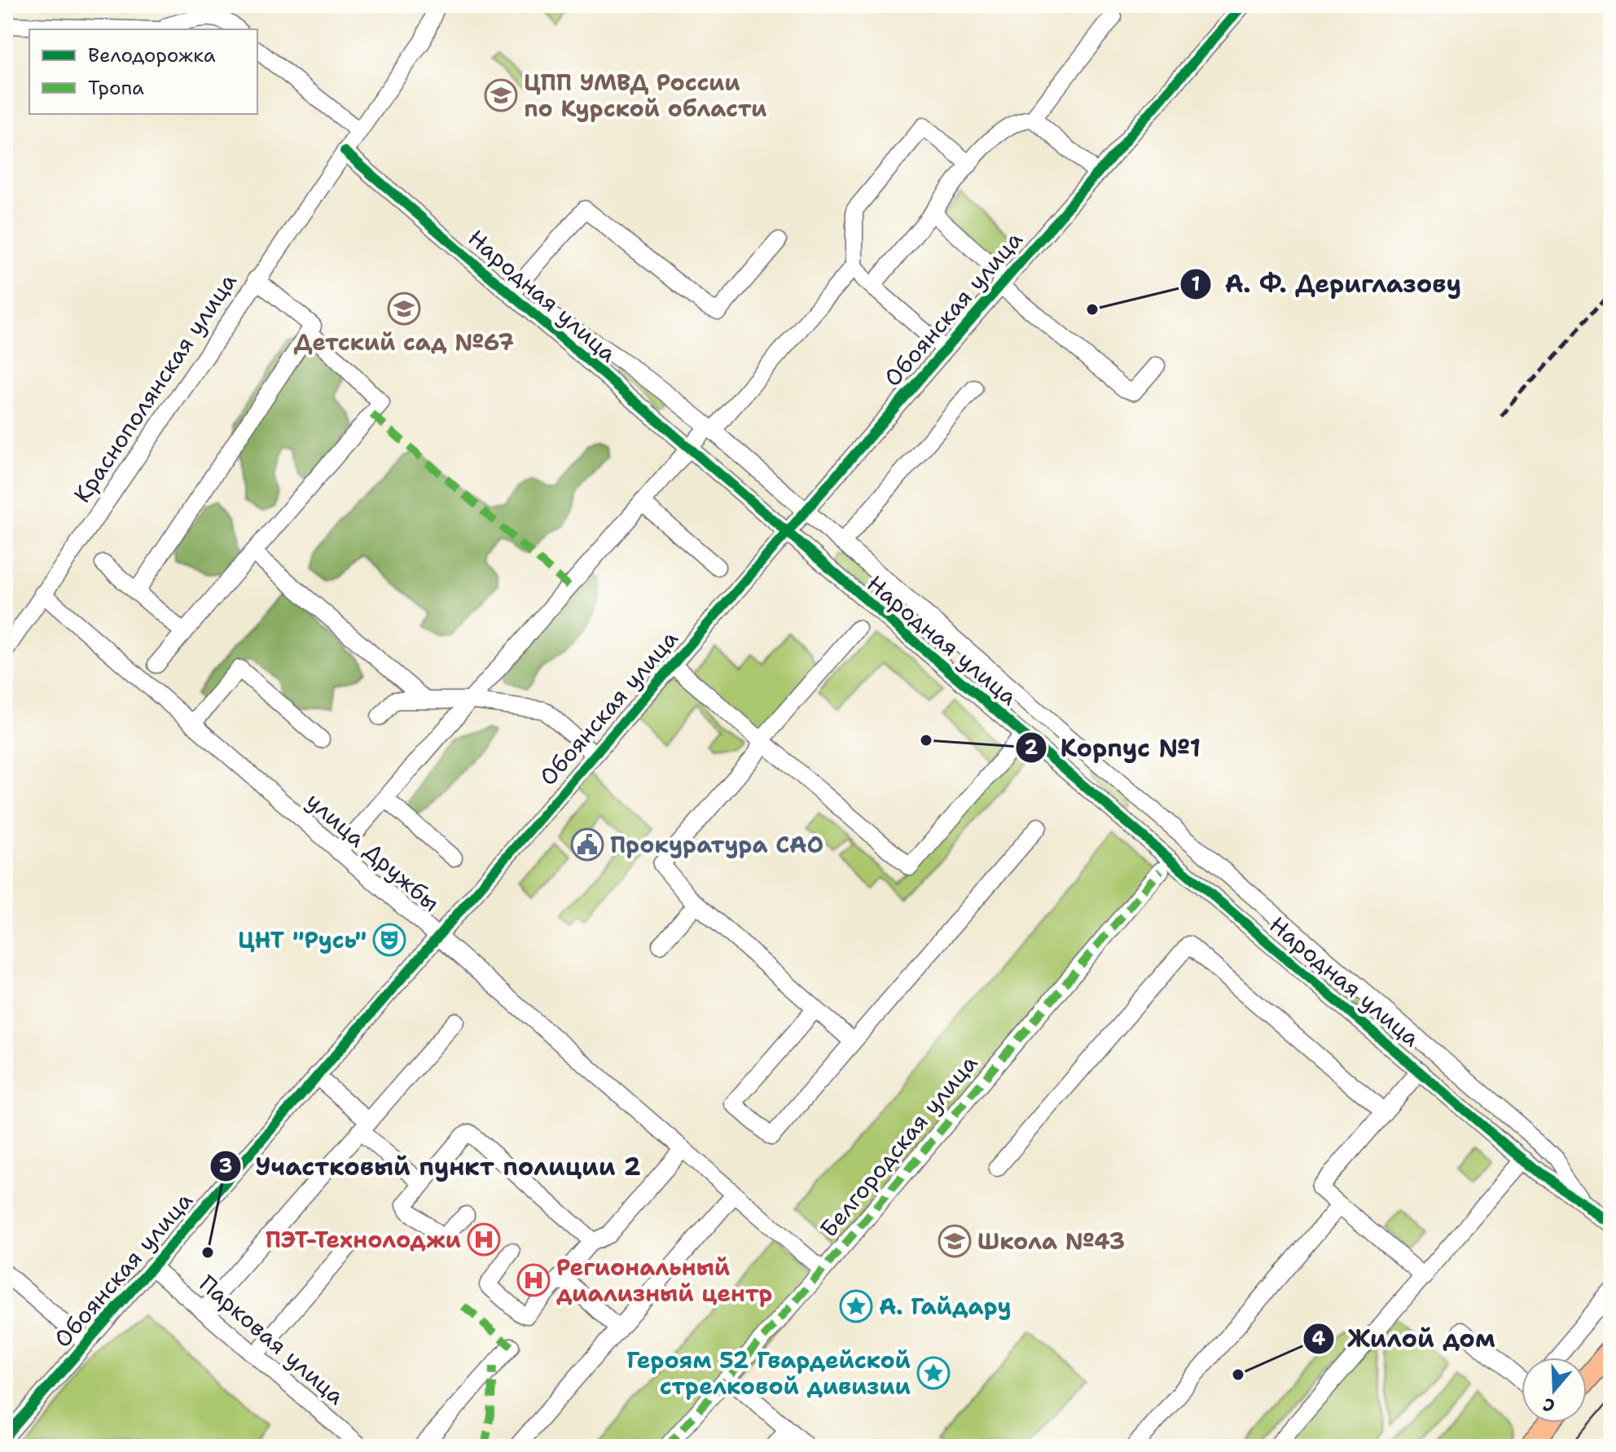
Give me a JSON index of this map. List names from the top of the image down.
{
  "streets": {
    "street": [
      "Народная улица",
      "Обоянская улица",
      "Краснополянская улица",
      "улица Дружбы",
      "Белгородская улица",
      "Парковая улица"
    ]
  },
  "crossings": [
    ["Народная улица", "Обоянская улица"],
    ["Народная улица", "Краснополянская улица"],
    ["Обоянская улица", "улица Дружбы"],
    ["Обоянская улица", "Парковая улица"],
    ["Краснополянская улица", "улица Дружбы"],
    ["улица Дружбы", "Белгородская улица"]
  ],
  "places": {
    "school or university": ["ЦПП УМВД России по Курской области", "Детский сад №67", "Школа №43"],
    "other": [
      "А. Ф. Дериглазову",
      "Корпус №1",
      "Участковый пункт полиции 2",
      "Жилой дом"
    ],
    "public building": ["Прокуратура САО"],
    "theatre": ["ЦНТ \"Русь\""],
    "hospital": ["ПЭТ-Технолоджи", "Региональный диализный центр"],
    "place": ["А. Гайдару", "Героям 52 Гвардейской стрелковой дивизии"]
  },
  "legend": ["Велодорожка", "Тропа"],
  "north": "bottom"
}
